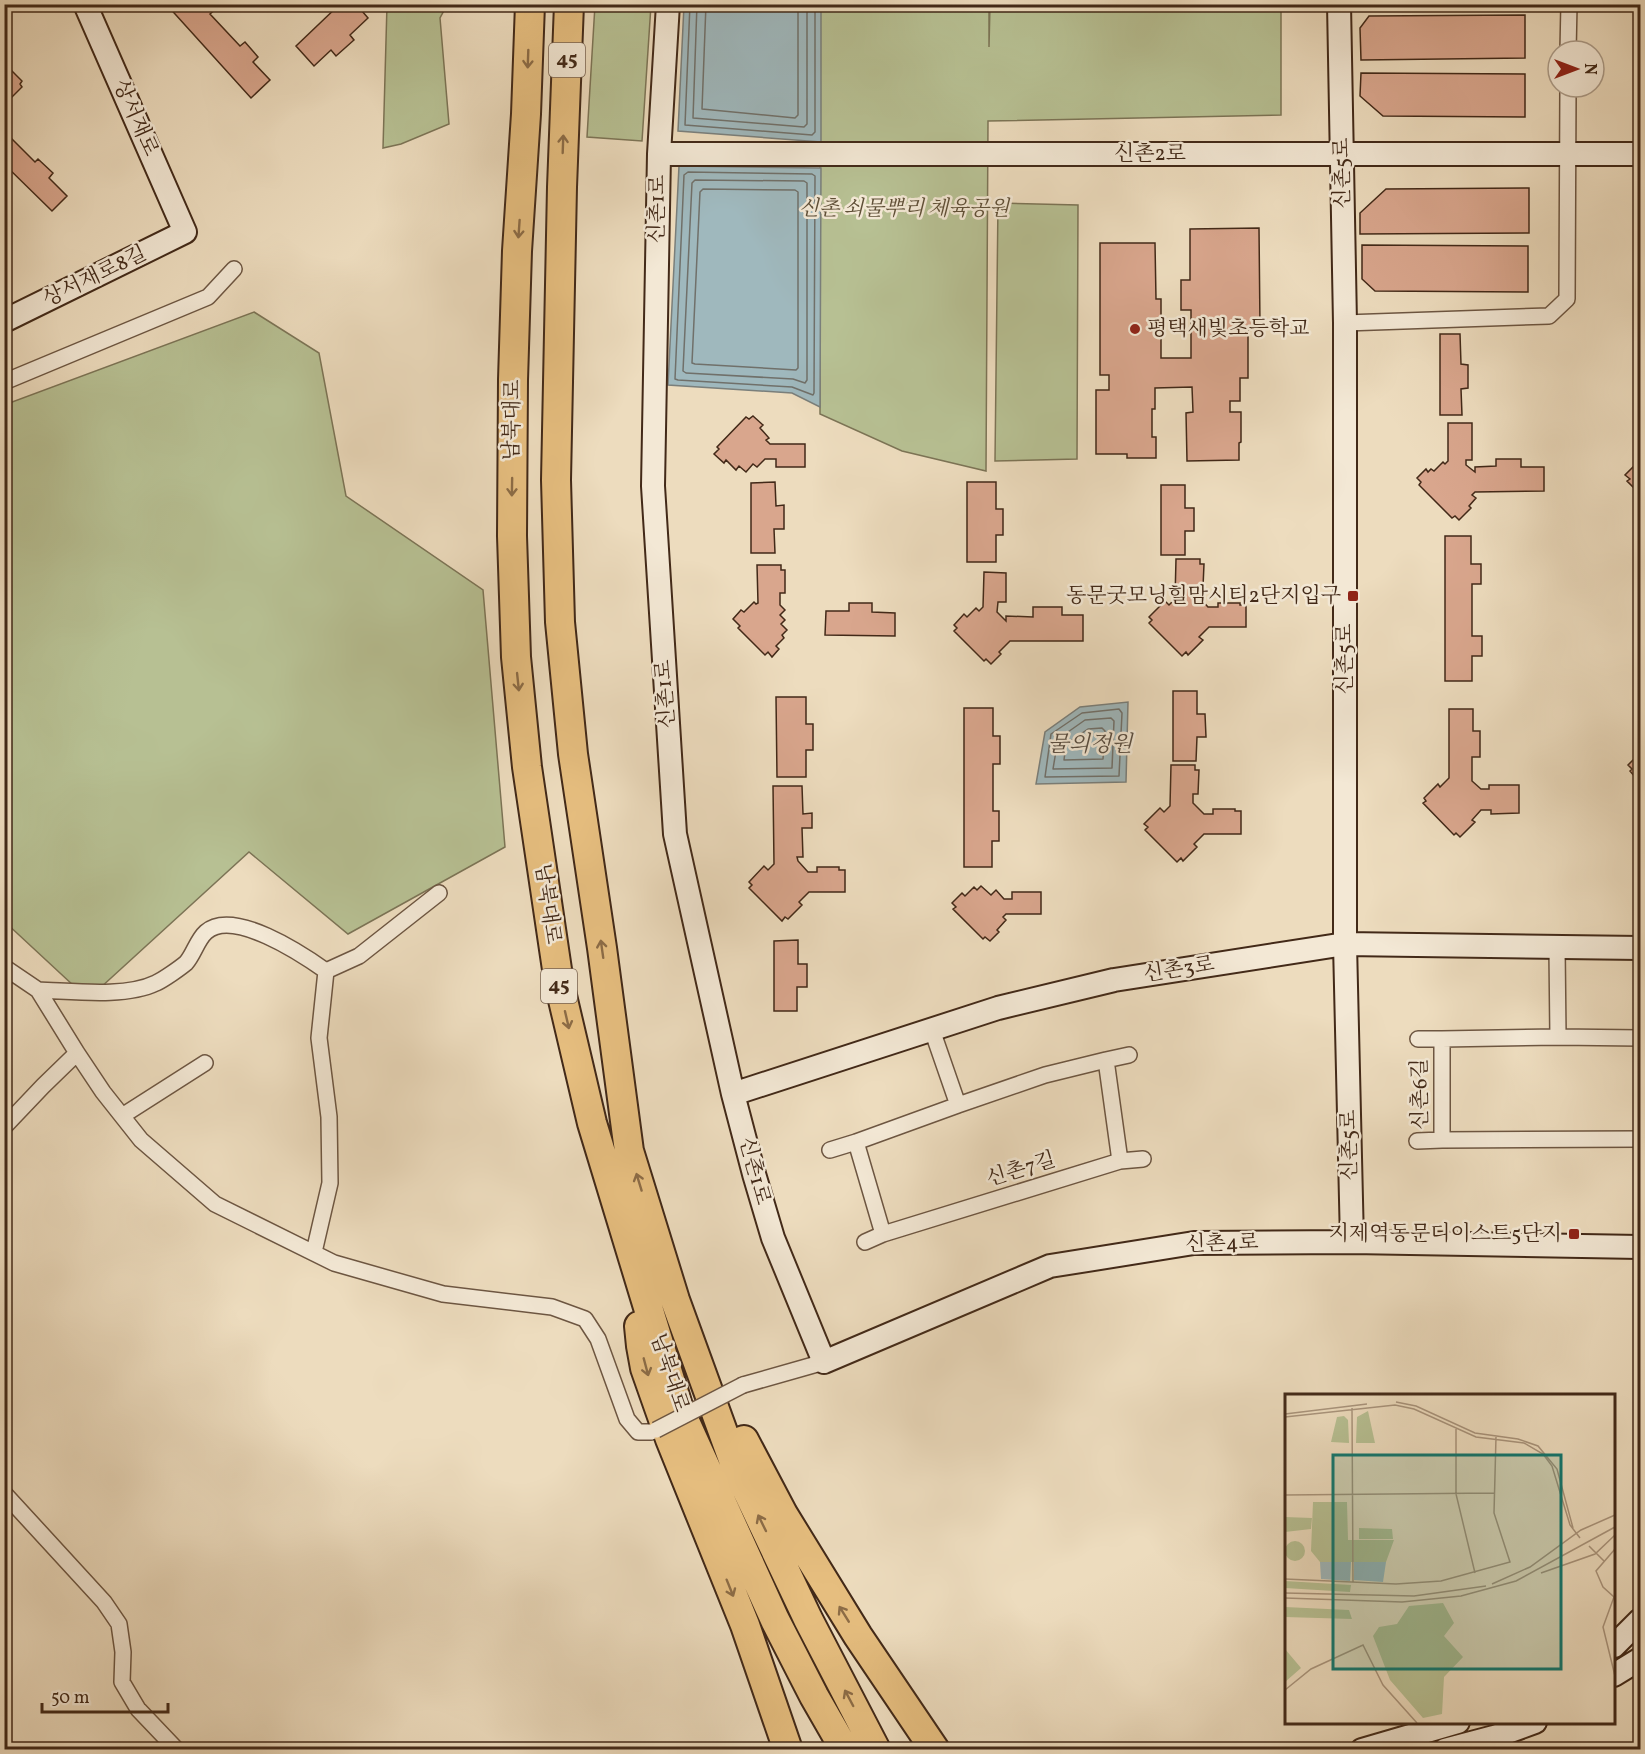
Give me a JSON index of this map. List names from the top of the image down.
{
  "streets": {
    "highway": ["45", "남북대로"],
    "street": [
      "상서재로",
      "신촌2로",
      "신촌5로",
      "신촌1로",
      "상서재로8길",
      "신촌3로",
      "신촌6길",
      "신촌7길",
      "신촌4로"
    ]
  },
  "crossings": [
    ["상서재로", "상서재로8길"],
    ["신촌2로", "신촌5로"],
    ["신촌2로", "신촌1로"],
    ["신촌5로", "신촌3로"],
    ["신촌5로", "신촌4로"],
    ["신촌1로", "신촌3로"],
    ["신촌1로", "신촌4로"]
  ],
  "water": ["물의정원"],
  "parks": ["신촌 쇠물뿌리 체육공원"],
  "places": {
    "other": ["평택새빛초등학교"],
    "transit": ["동문굿모닝힐맘시티2단지입구", "지제역동문디이스트5단지"]
  },
  "scale_bar": "50 m",
  "north": "right"
}
